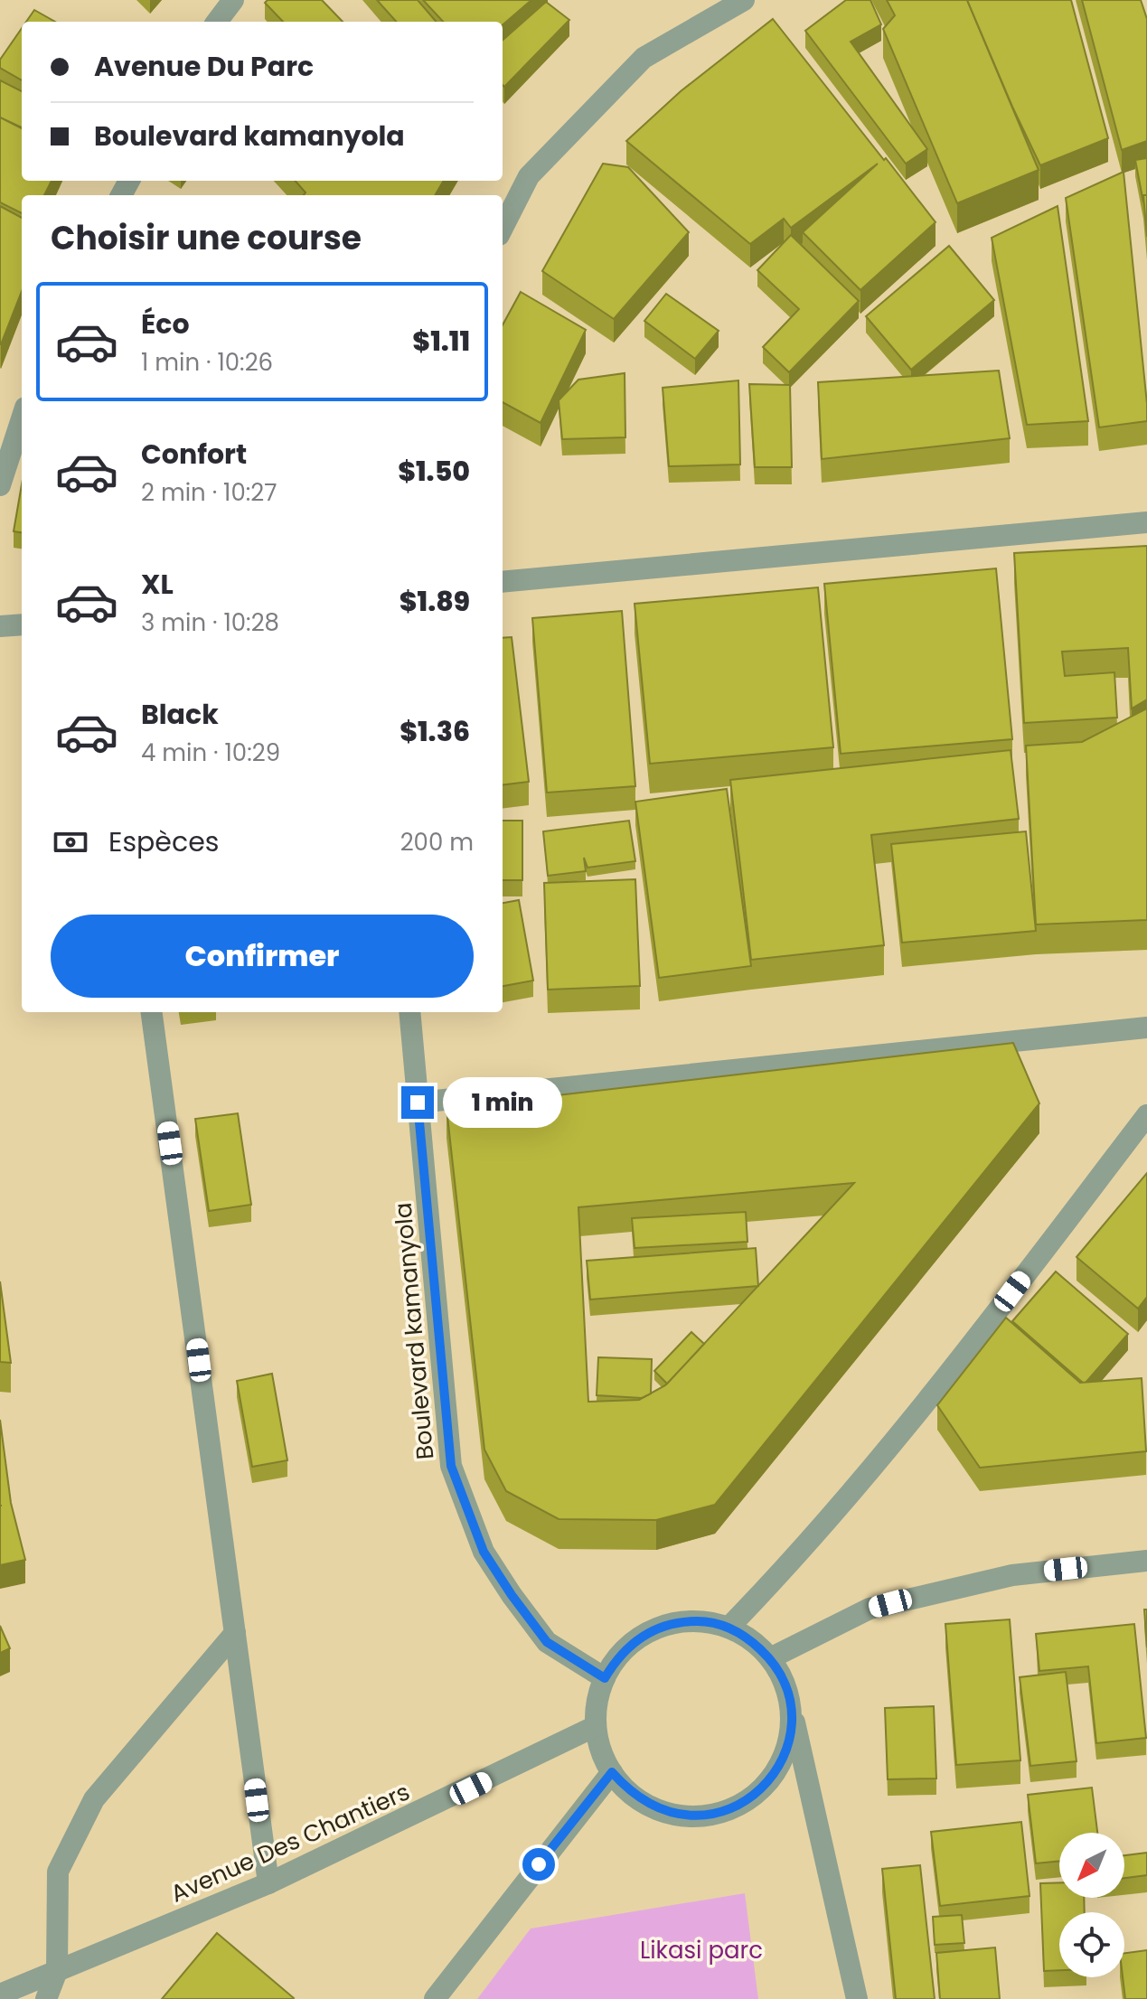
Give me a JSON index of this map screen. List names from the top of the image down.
{
  "streets": {
    "street": ["Boulevard kamanyola", "Avenue Des Chantiers"]
  },
  "crossings": [
    ["Boulevard kamanyola", "Avenue Des Chantiers"]
  ],
  "parks": ["Likasi parc"],
  "north": "bottom left",
  "page": {
    "banner": ["Avenue Du Parc", "Boulevard kamanyola"],
    "heading": "Choisir une course",
    "list": [
      {
        "name": "Éco",
        "note": "1 min · 10:26",
        "value": "$1.11"
      },
      {
        "name": "Confort",
        "note": "2 min · 10:27",
        "value": "$1.50"
      },
      {
        "name": "XL",
        "note": "3 min · 10:28",
        "value": "$1.89"
      },
      {
        "name": "Black",
        "note": "4 min · 10:29",
        "value": "$1.36"
      }
    ],
    "pay": ["Espèces", "200 m"],
    "buttons": "Confirmer",
    "bubble": "1 min"
  }
}
